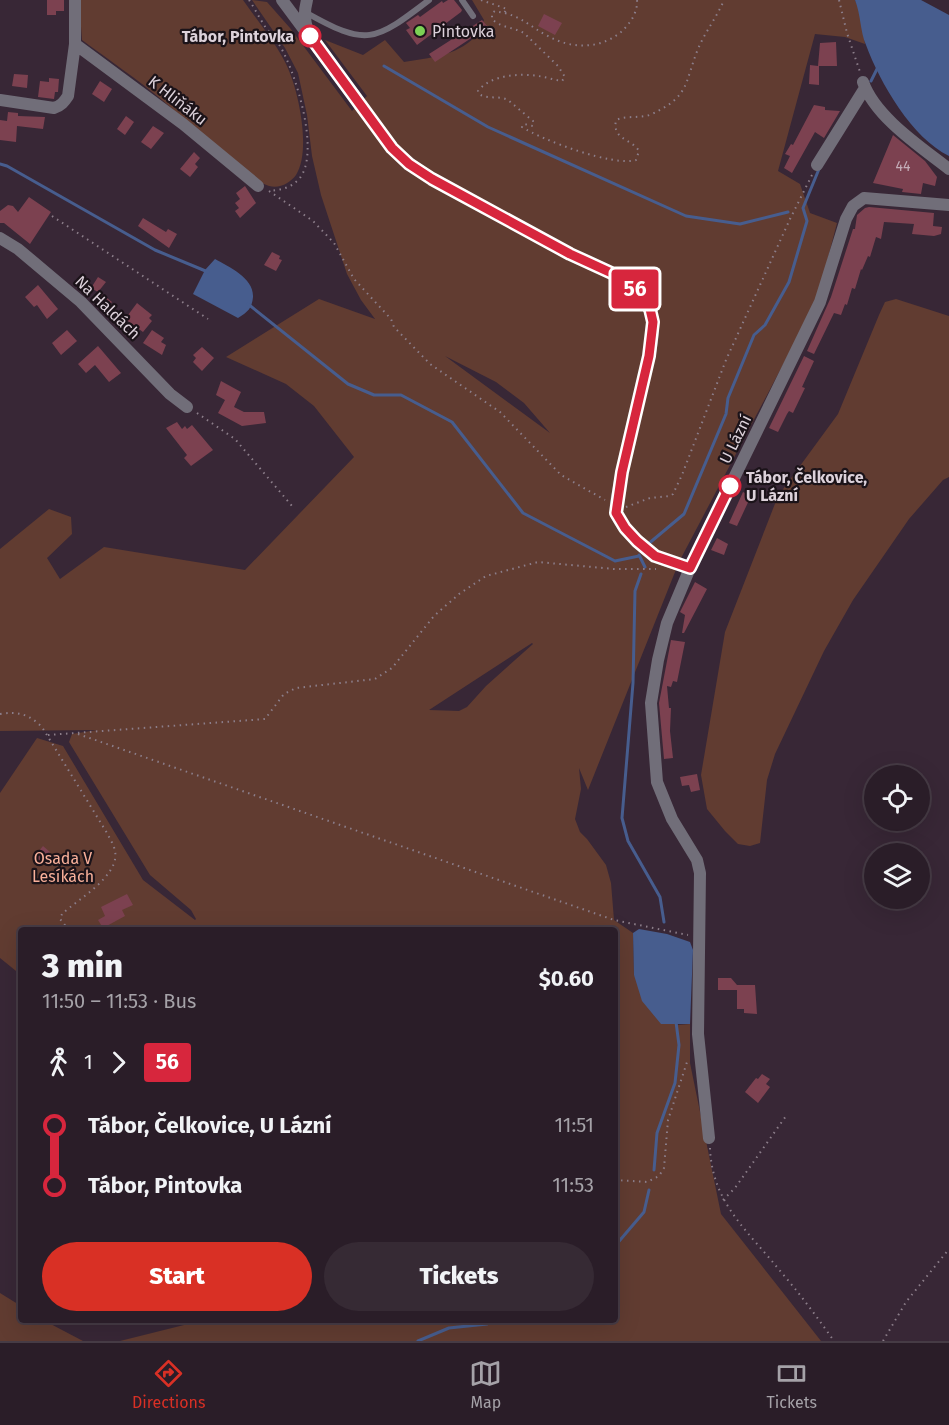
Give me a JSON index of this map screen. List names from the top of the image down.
{
  "streets": {
    "street": ["K Hliňáku", "Na Haldách", "U Lázní"]
  },
  "parks": ["Osada V Lesíkách"],
  "places": ["Pintovka", "Tábor, Pintovka", "Tábor, Čelkovice, U Lázní"],
  "lines": ["bus line 56"],
  "house_numbers": ["44"],
  "page": {
    "on_map": "56",
    "heading": ["3 min", "11:50 – 11:53 · Bus", "$0.60"],
    "legs": ["1", "56"],
    "list": [
      {
        "name": "Tábor, Čelkovice, U Lázní",
        "value": "11:51"
      },
      {
        "name": "Tábor, Pintovka",
        "value": "11:53"
      }
    ],
    "buttons": ["Start", "Tickets"],
    "tabs": ["Directions", "Map", "Tickets"]
  }
}
